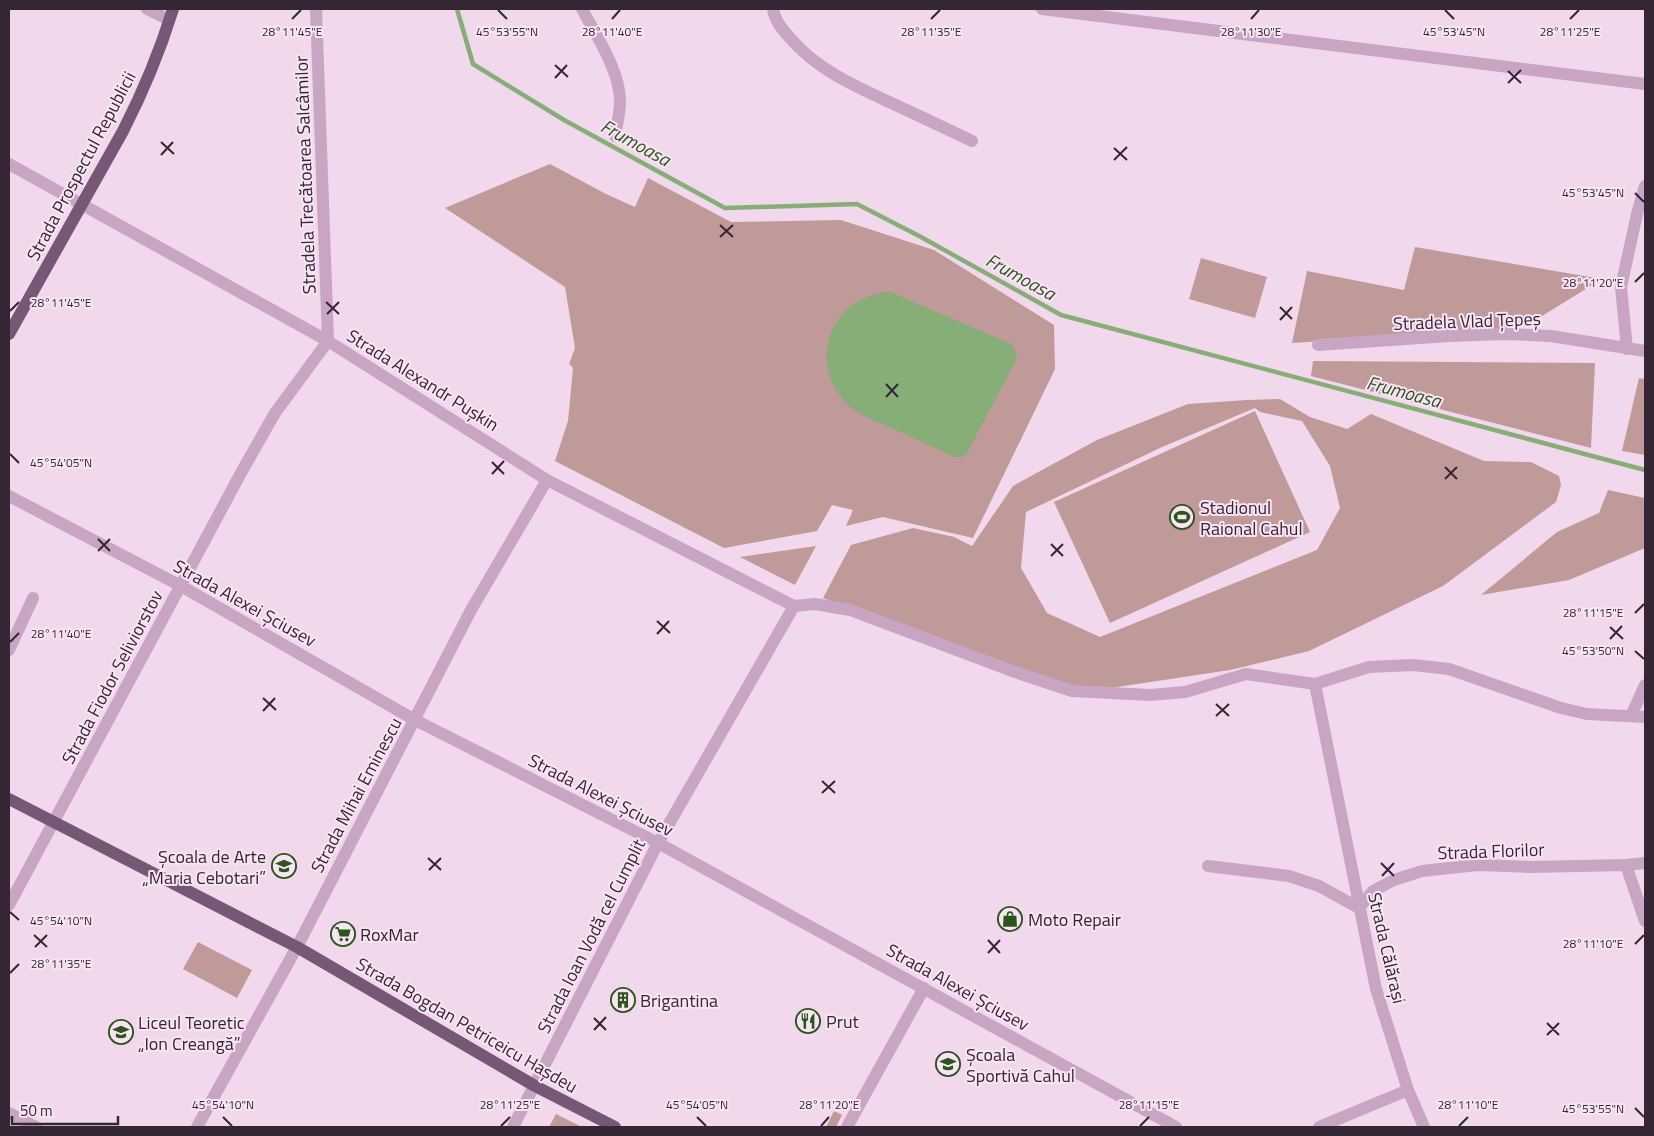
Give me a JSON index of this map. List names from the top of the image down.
{
  "streets": {
    "main road": ["Strada Prospectul Republicii", "Strada Bogdan Petriceicu Hașdeu"],
    "street": [
      "Stradela Trecătoarea Salcâmilor",
      "Stradela Vlad Țepeş",
      "Strada Alexandr Pușkin",
      "Strada Alexei Șciusev",
      "Strada Fiodor Seliviorstov",
      "Strada Mihai Eminescu",
      "Strada Florilor",
      "Strada Ioan Vodă cel Cumplit",
      "Strada Călărași"
    ]
  },
  "crossings": [
    ["Strada Prospectul Republicii", "Strada Alexandr Pușkin"],
    ["Stradela Trecătoarea Salcâmilor", "Strada Alexandr Pușkin"],
    ["Stradela Trecătoarea Salcâmilor", "Strada Fiodor Seliviorstov"],
    ["Strada Alexandr Pușkin", "Strada Fiodor Seliviorstov"],
    ["Strada Alexandr Pușkin", "Strada Mihai Eminescu"],
    ["Strada Alexandr Pușkin", "Strada Ioan Vodă cel Cumplit"],
    ["Strada Alexei Șciusev", "Strada Fiodor Seliviorstov"],
    ["Strada Alexei Șciusev", "Strada Mihai Eminescu"],
    ["Strada Alexei Șciusev", "Strada Ioan Vodă cel Cumplit"],
    ["Strada Fiodor Seliviorstov", "Strada Bogdan Petriceicu Hașdeu"],
    ["Strada Mihai Eminescu", "Strada Bogdan Petriceicu Hașdeu"],
    ["Strada Florilor", "Strada Călărași"],
    ["Strada Ioan Vodă cel Cumplit", "Strada Bogdan Petriceicu Hașdeu"]
  ],
  "water": ["Frumoasa"],
  "places": {
    "sports": ["Stadionul Raional Cahul"],
    "school or university": ["Școala de Arte „Maria Cebotari”", "Liceul Teoretic „Ion Creangă”", "Școala Sportivă Cahul"],
    "shop": ["Moto Repair"],
    "supermarket": ["RoxMar"],
    "building": ["Brigantina"],
    "restaurant": ["Prut"]
  },
  "scale_bar": "50 m",
  "coordinates": [
    "45°53'55\"N",
    "45°53'45\"N",
    "28°11'35\"E",
    "28°11'45\"E",
    "28°11'40\"E",
    "28°11'30\"E",
    "28°11'25\"E",
    "28°11'20\"E",
    "45°54'05\"N",
    "28°11'15\"E",
    "45°53'50\"N",
    "45°54'10\"N",
    "28°11'10\"E"
  ]
}
